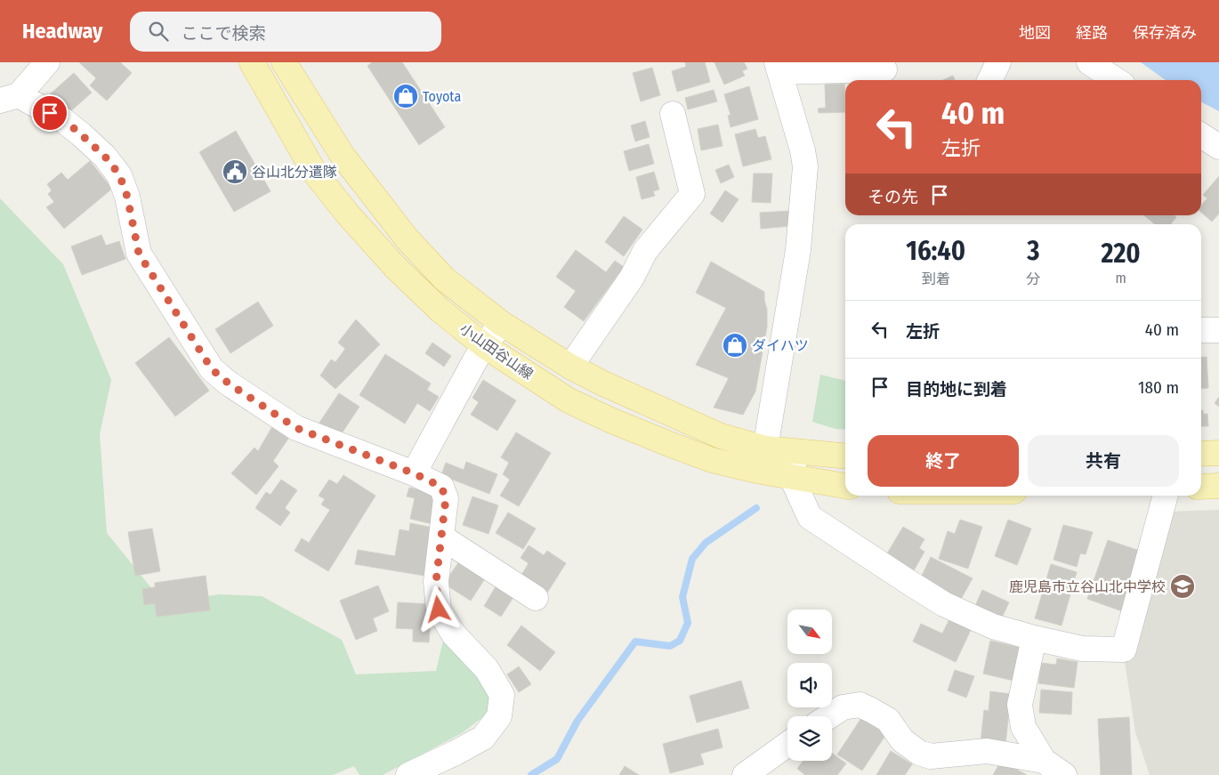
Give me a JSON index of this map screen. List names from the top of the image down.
{
  "streets": {
    "main road": ["小山田谷山線"]
  },
  "places": {
    "shop": ["Toyota", "ダイハツ"],
    "public building": ["谷山北分遣隊"],
    "school or university": ["鹿児島市立谷山北中学校"]
  },
  "north": "bottom right",
  "page": {
    "header": "Headway",
    "search": "ここで検索",
    "nav": ["地図", "経路", "保存済み"],
    "turn": ["40 m", "左折"],
    "then": "その先",
    "eta": [
      "16:40",
      "到着",
      "3",
      "分",
      "220",
      "m"
    ],
    "list": [
      {
        "name": "左折",
        "value": "40 m"
      },
      {
        "name": "目的地に到着",
        "value": "180 m"
      }
    ],
    "buttons": ["終了", "共有"]
  }
}
